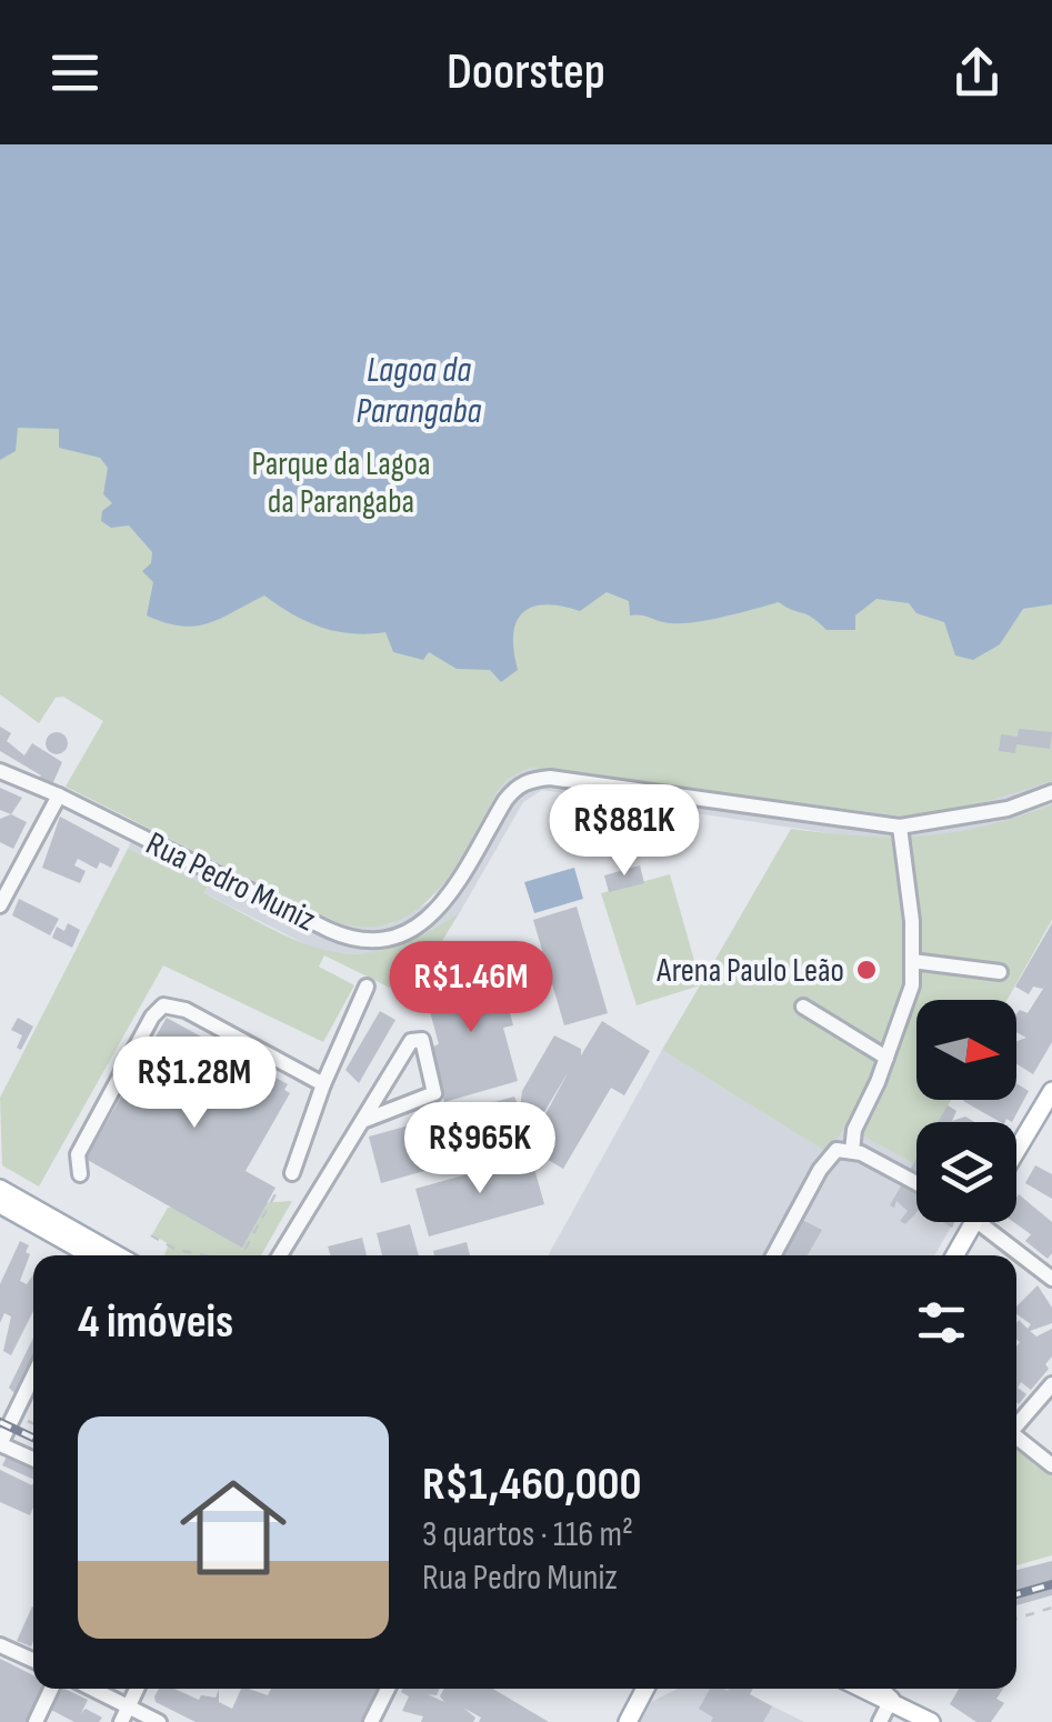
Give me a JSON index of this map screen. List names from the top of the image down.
{
  "streets": {
    "street": ["Rua Pedro Muniz"]
  },
  "water": ["Lagoa da Parangaba"],
  "parks": ["Parque da Lagoa da Parangaba"],
  "places": ["Arena Paulo Leão"],
  "north": "right",
  "page": {
    "header": "Doorstep",
    "price": [
      "R$881K",
      "R$1.46M",
      "R$1.28M",
      "R$965K"
    ],
    "heading": "4 imóveis",
    "list": [
      {
        "name": "R$1,460,000",
        "note": "3 quartos · 116 m² · Rua Pedro Muniz"
      }
    ]
  }
}
